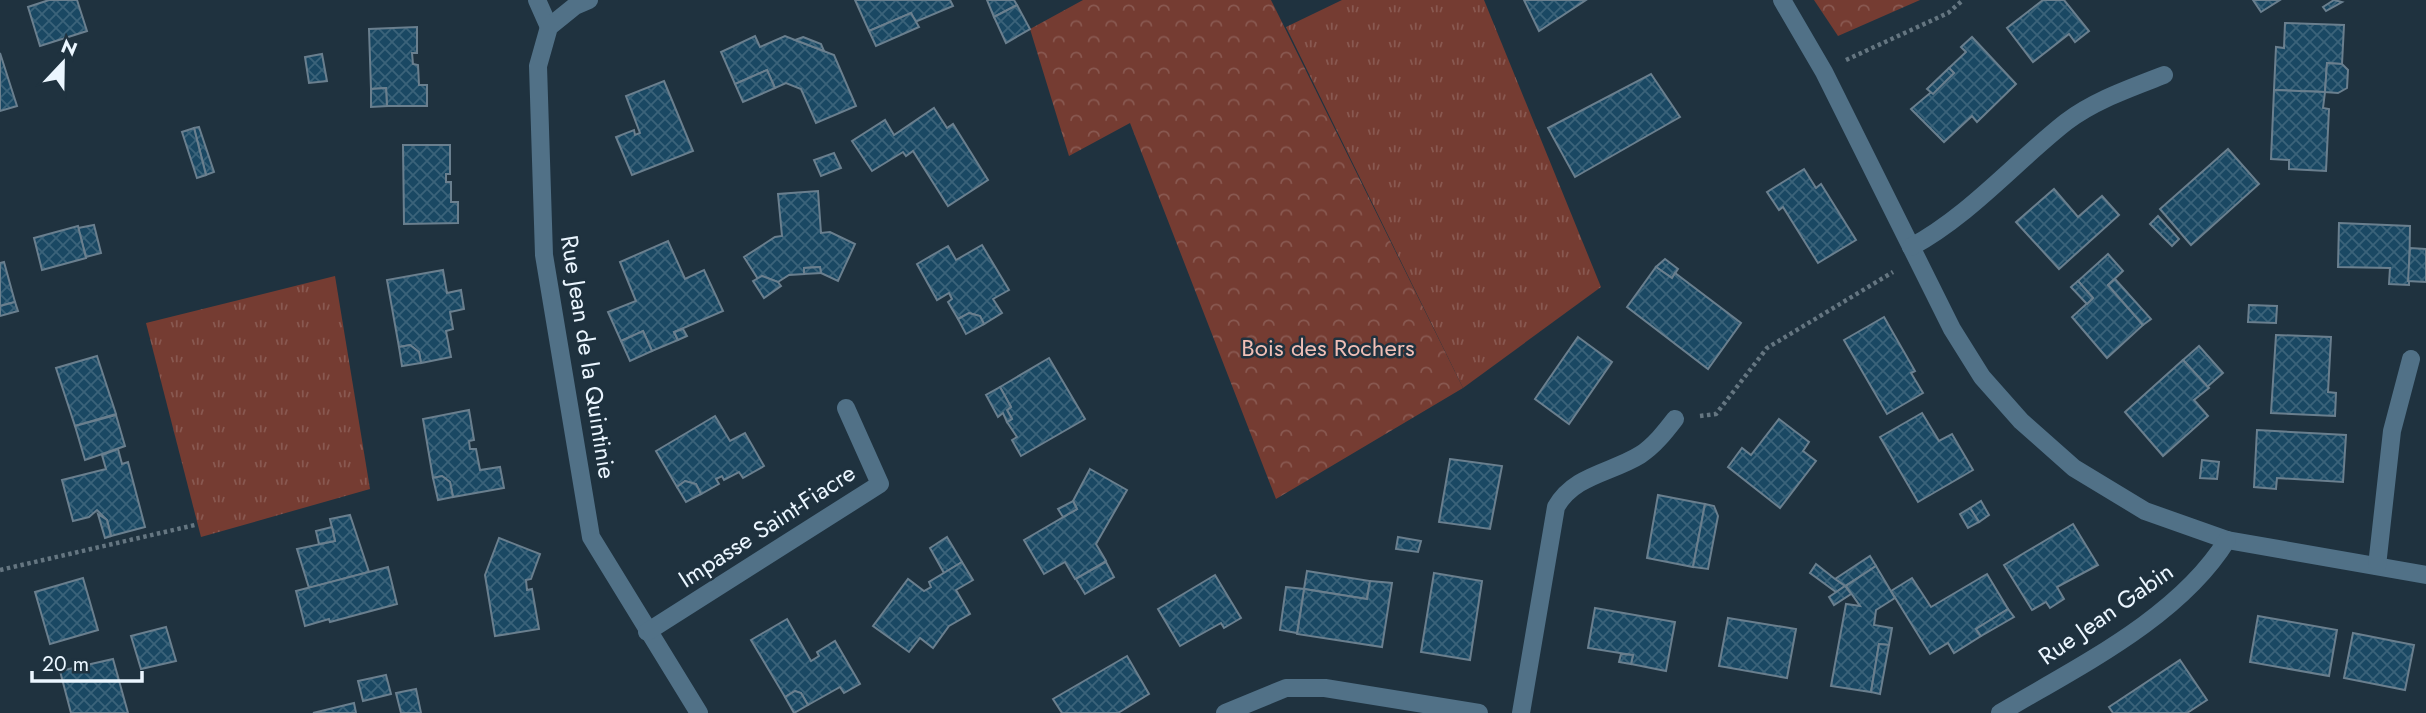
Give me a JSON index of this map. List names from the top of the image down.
{
  "streets": {
    "street": ["Rue Jean de la Quintinie", "Impasse Saint-Fiacre", "Rue Jean Gabin"]
  },
  "crossings": [
    ["Rue Jean de la Quintinie", "Impasse Saint-Fiacre"]
  ],
  "parks": ["Bois des Rochers"],
  "scale_bar": "20 m",
  "north": "top"
}
